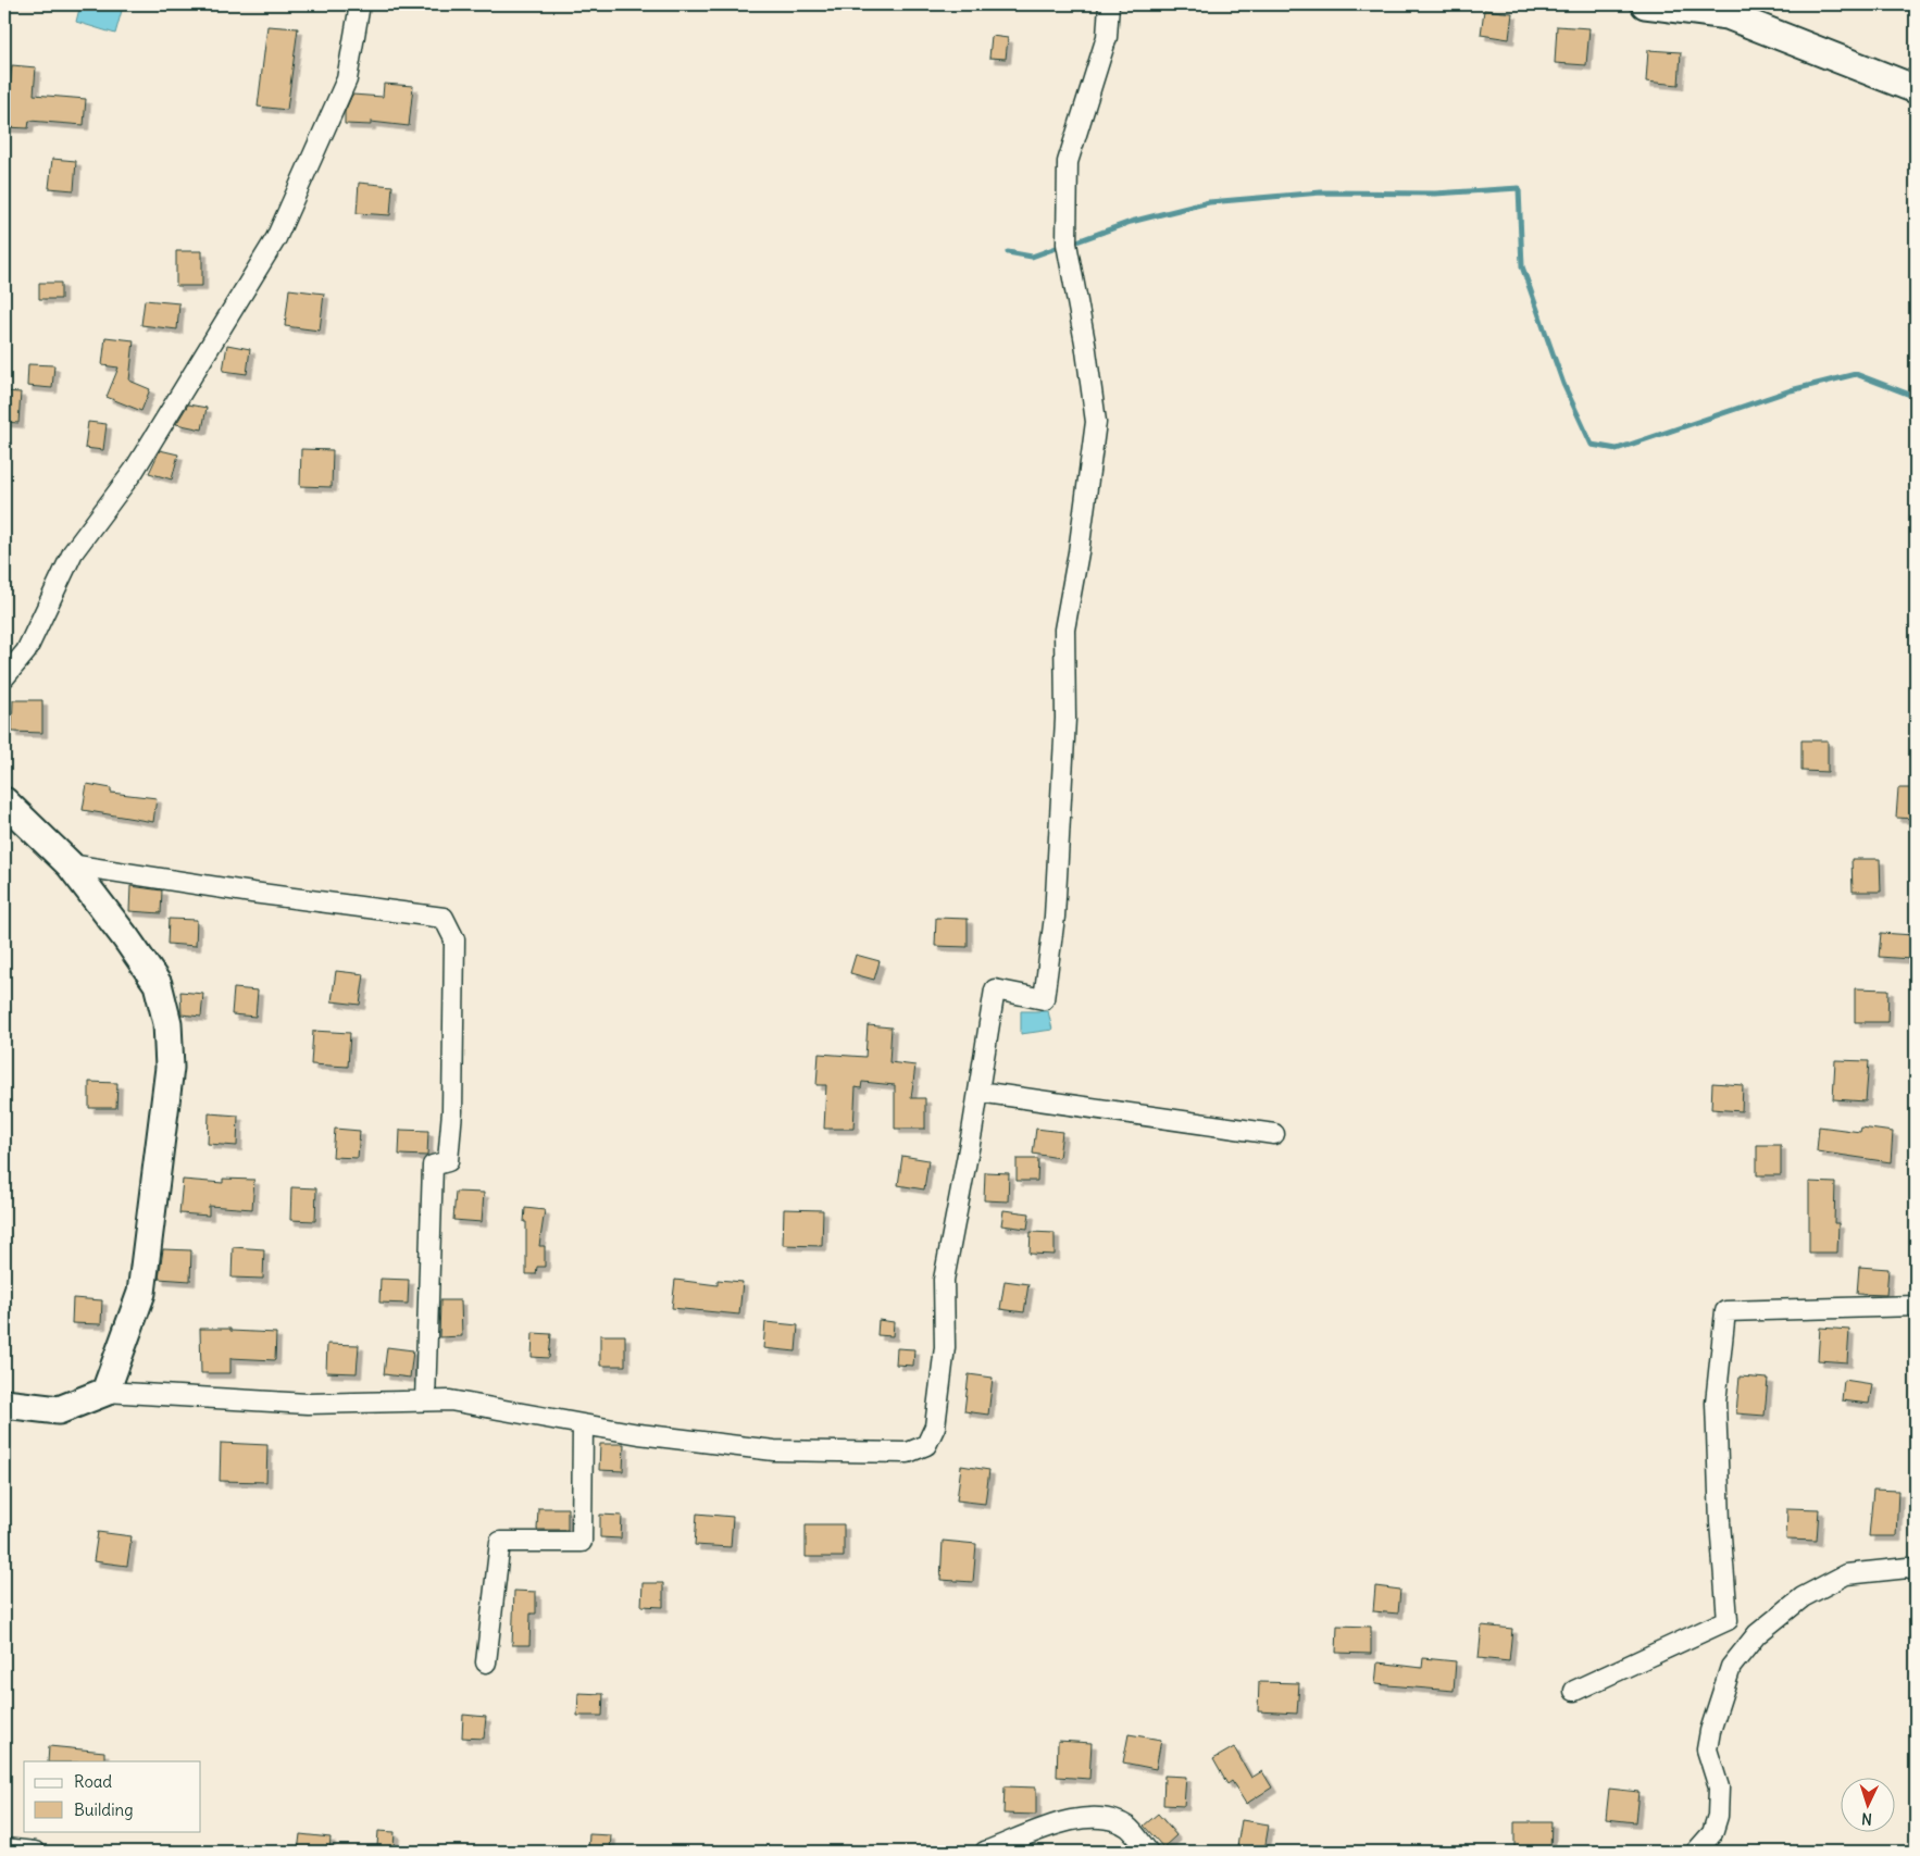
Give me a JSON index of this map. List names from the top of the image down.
{
  "legend": ["Road", "Building"],
  "north": "bottom"
}
